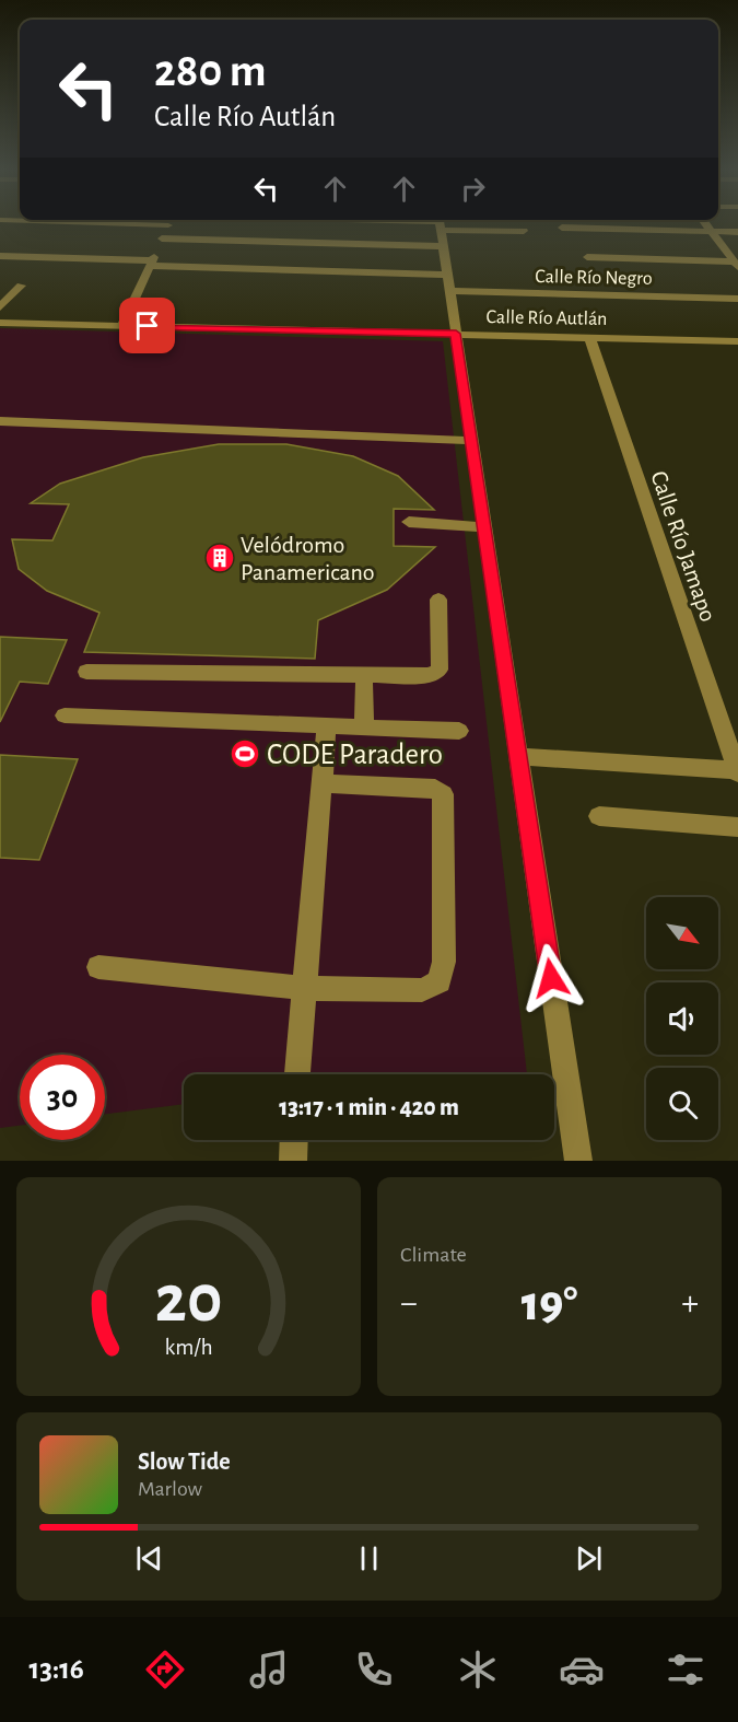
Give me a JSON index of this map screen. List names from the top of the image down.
{
  "streets": {
    "street": ["Calle Río Negro", "Calle Río Autlán", "Calle Río Jamapo"]
  },
  "crossings": [
    ["Calle Río Autlán", "Calle Río Jamapo"]
  ],
  "places": {
    "building": ["Velódromo Panamericano"],
    "sports": ["CODE Paradero"]
  },
  "north": "bottom right",
  "page": {
    "turn": ["280 m", "Calle Río Autlán"],
    "limit": "30",
    "trip": "13:17 · 1 min · 420 m",
    "tile": "Climate",
    "heat": ["−", "19°", "+"],
    "song": ["Slow Tide", "Marlow"],
    "tabs": "13:16",
    "gauge": ["20", "km/h"]
  }
}
